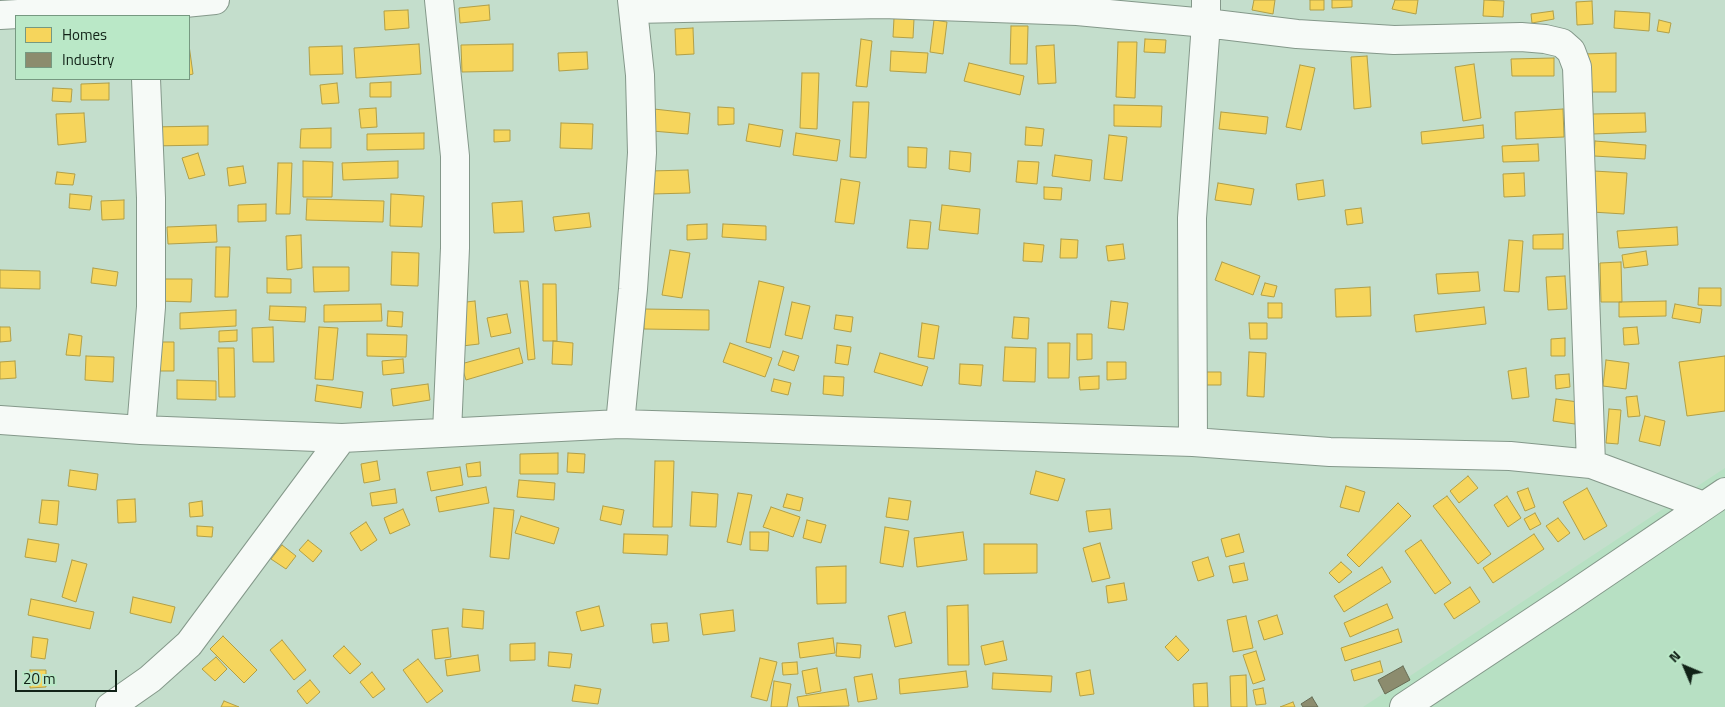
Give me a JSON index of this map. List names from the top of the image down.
{
  "legend": ["Homes", "Industry"],
  "scale_bar": "20 m",
  "north": "top left"
}
